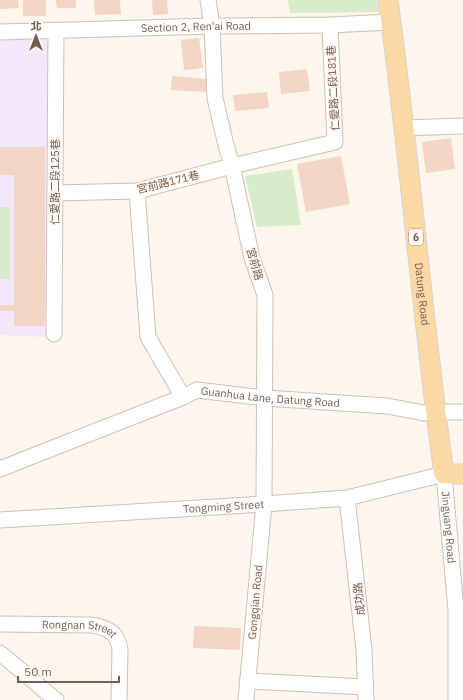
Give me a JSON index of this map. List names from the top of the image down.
{
  "streets": {
    "main road": ["6", "Datung Road"],
    "street": [
      "Section 2, Ren'ai Road",
      "仁愛路二段181巷",
      "仁愛路二段125巷",
      "宮前路171巷",
      "宮前路",
      "Guanhua Lane, Datung Road",
      "Tongming Street",
      "Jinguang Road",
      "成功路",
      "Gongqian Road",
      "Rongnan Street"
    ]
  },
  "crossings": [
    ["Section 2, Ren'ai Road", "仁愛路二段181巷"],
    ["Section 2, Ren'ai Road", "仁愛路二段125巷"],
    ["Section 2, Ren'ai Road", "宮前路"],
    ["Section 2, Ren'ai Road", "Datung Road"],
    ["仁愛路二段181巷", "宮前路171巷"],
    ["仁愛路二段181巷", "宮前路"],
    ["仁愛路二段125巷", "宮前路171巷"],
    ["宮前路171巷", "宮前路"],
    ["宮前路", "Guanhua Lane, Datung Road"],
    ["宮前路", "Tongming Street"],
    ["宮前路", "Gongqian Road"],
    ["Datung Road", "Guanhua Lane, Datung Road"],
    ["Datung Road", "Tongming Street"],
    ["Datung Road", "Jinguang Road"],
    ["Tongming Street", "Jinguang Road"],
    ["Tongming Street", "成功路"],
    ["Tongming Street", "Gongqian Road"]
  ],
  "scale_bar": "50 m",
  "north": "top"
}
